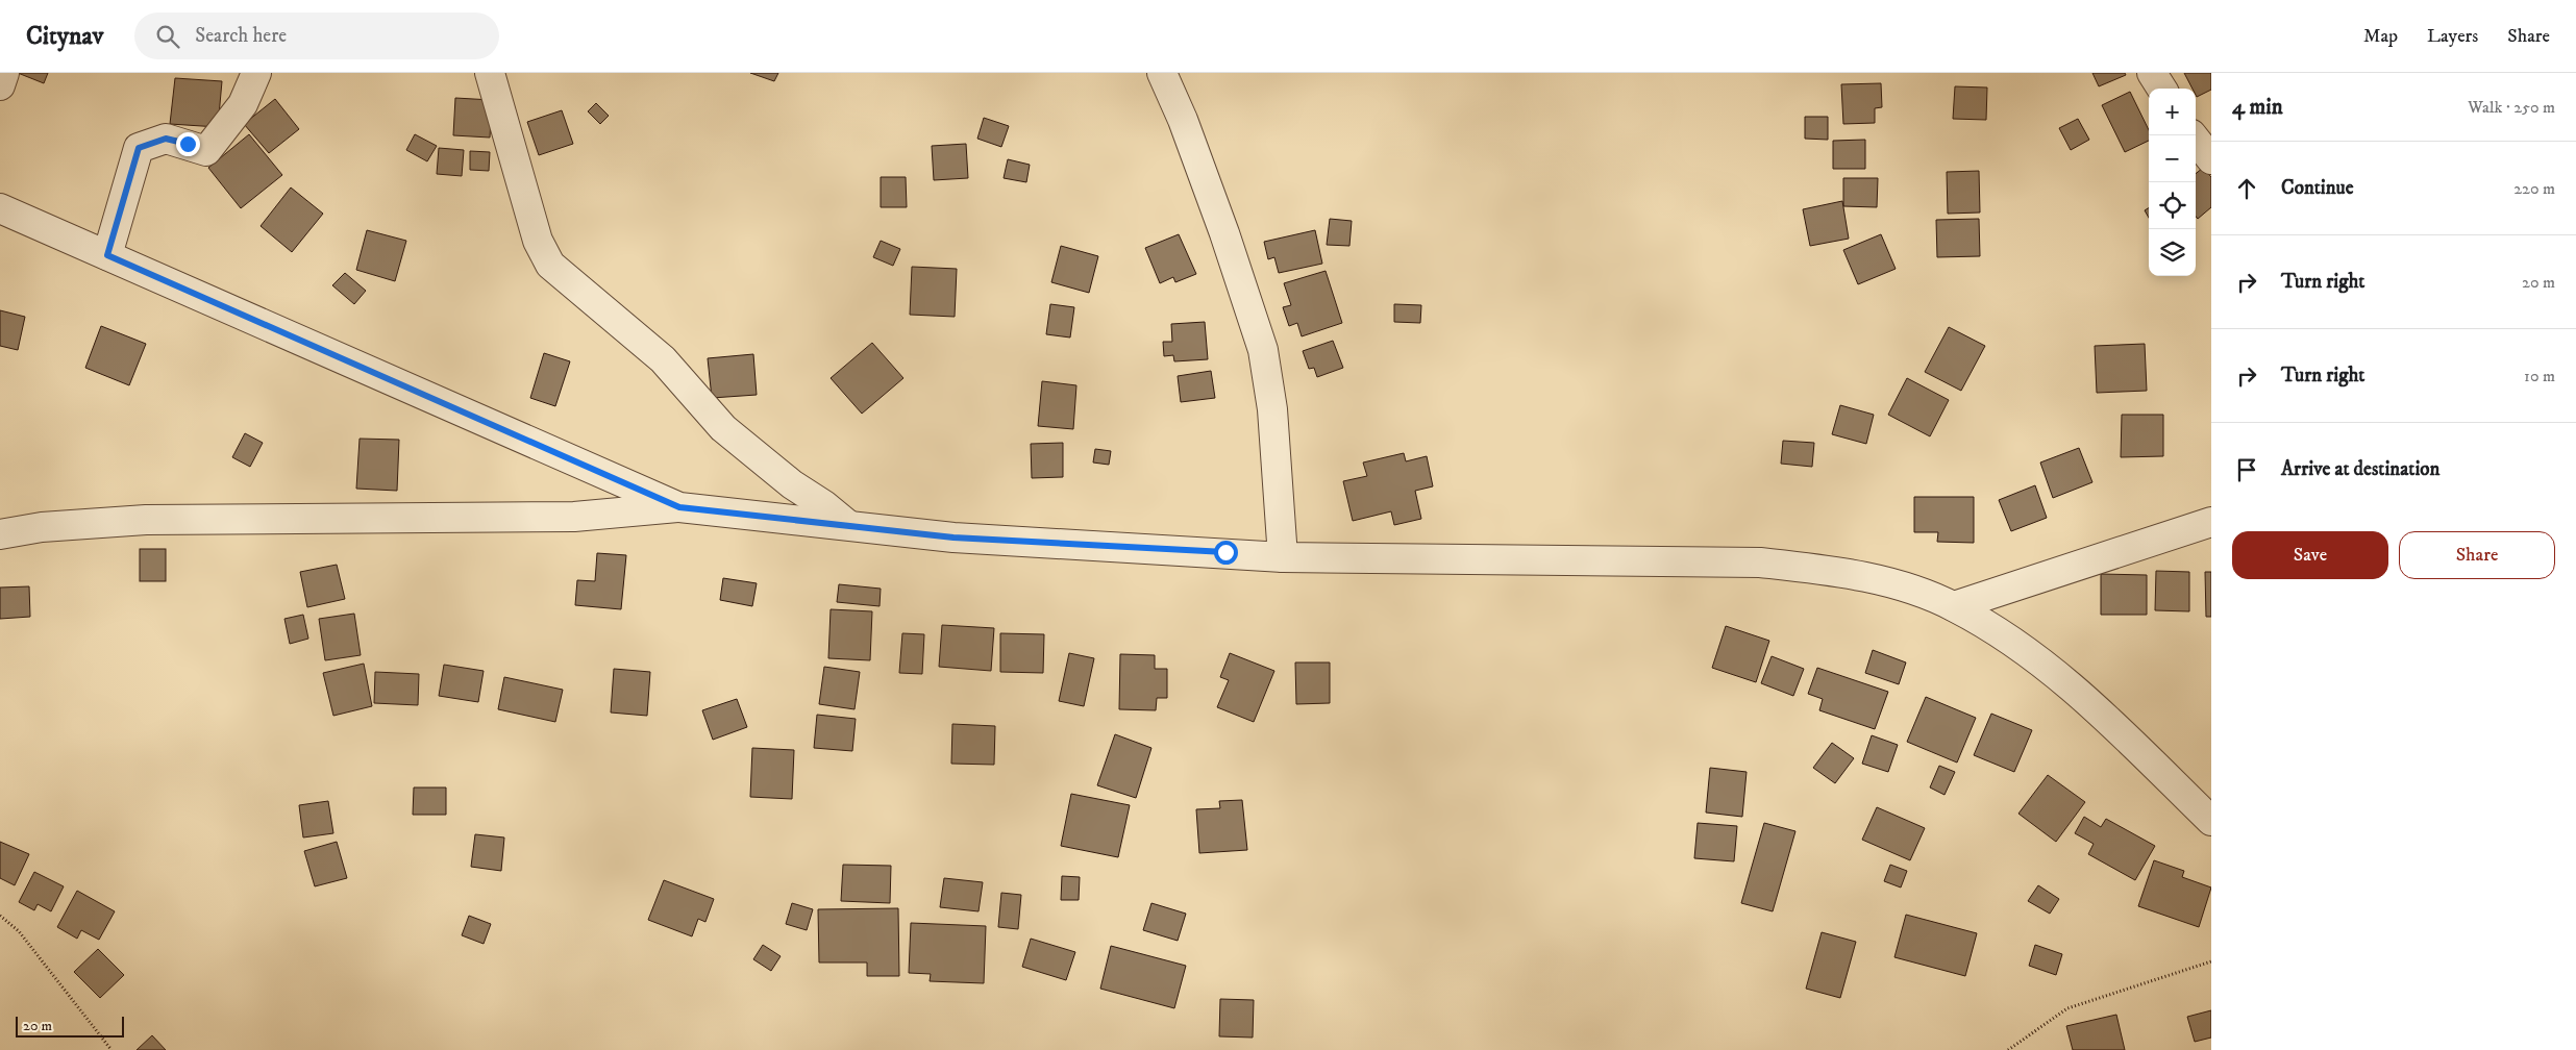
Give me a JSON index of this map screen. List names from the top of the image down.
{
  "scale_bar": "20 m",
  "page": {
    "header": "Citynav",
    "search": "Search here",
    "nav": ["Map", "Layers", "Share"],
    "heading": ["4 min", "Walk · 250 m"],
    "map_buttons": ["+", "−"],
    "list": [
      ["Continue", "220 m"],
      ["Turn right", "20 m"],
      ["Turn right", "10 m"],
      "Arrive at destination"
    ],
    "buttons": ["Save", "Share"],
    "scale": "20 m"
  }
}
